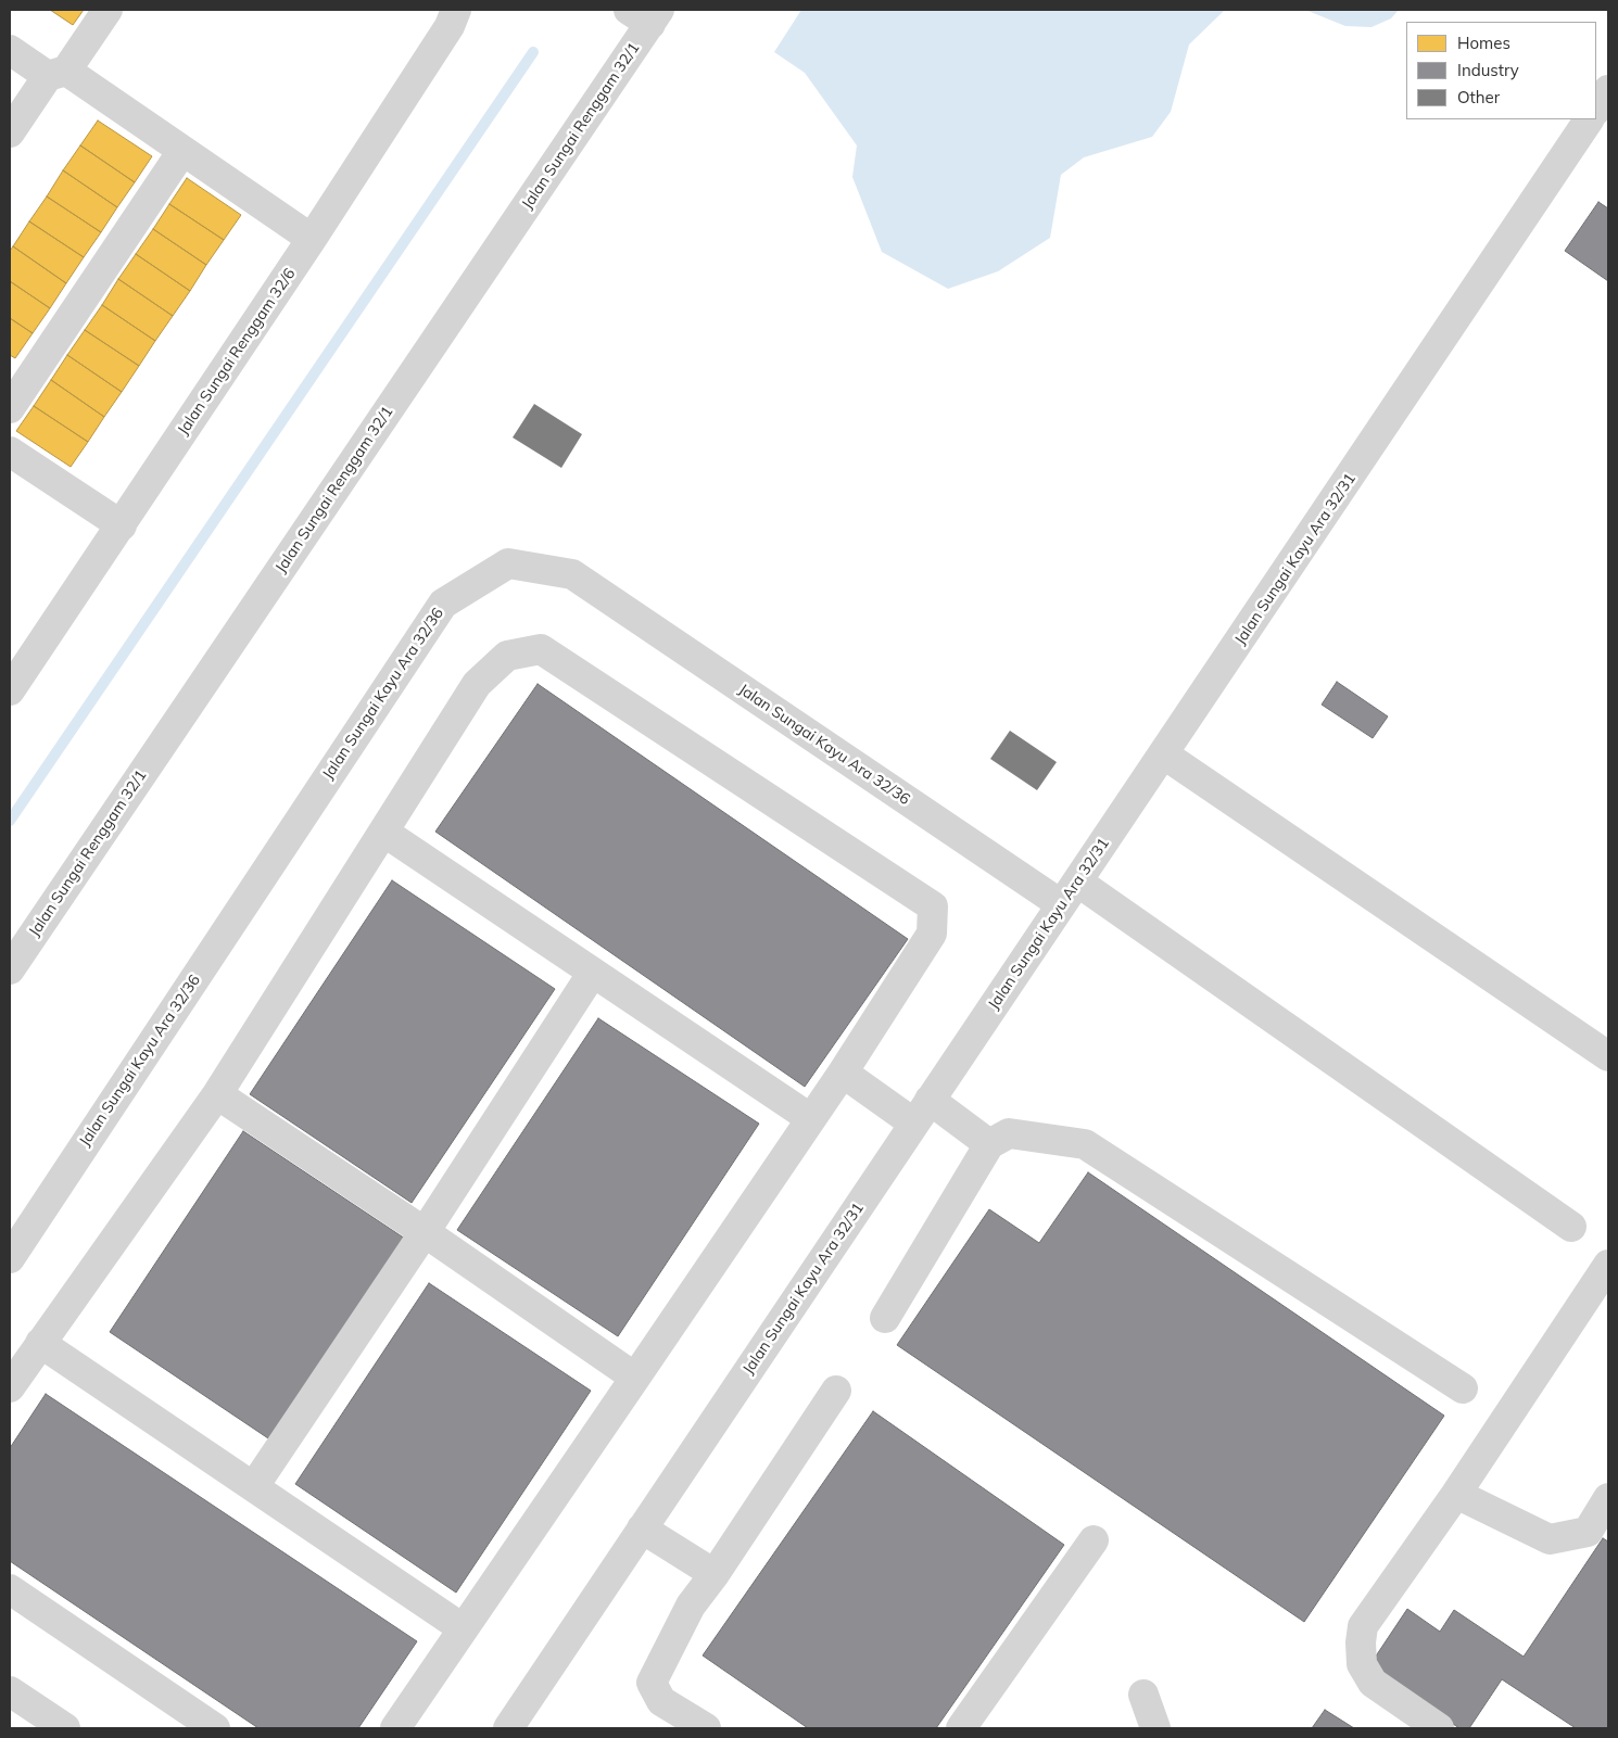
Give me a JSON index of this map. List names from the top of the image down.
{
  "streets": {
    "street": [
      "Jalan Sungai Renggam 32/1",
      "Jalan Sungai Renggam 32/6",
      "Jalan Sungai Kayu Ara 32/31",
      "Jalan Sungai Kayu Ara 32/36"
    ]
  },
  "crossings": [
    ["Jalan Sungai Kayu Ara 32/31", "Jalan Sungai Kayu Ara 32/36"]
  ],
  "legend": ["Homes", "Industry", "Other"]
}
